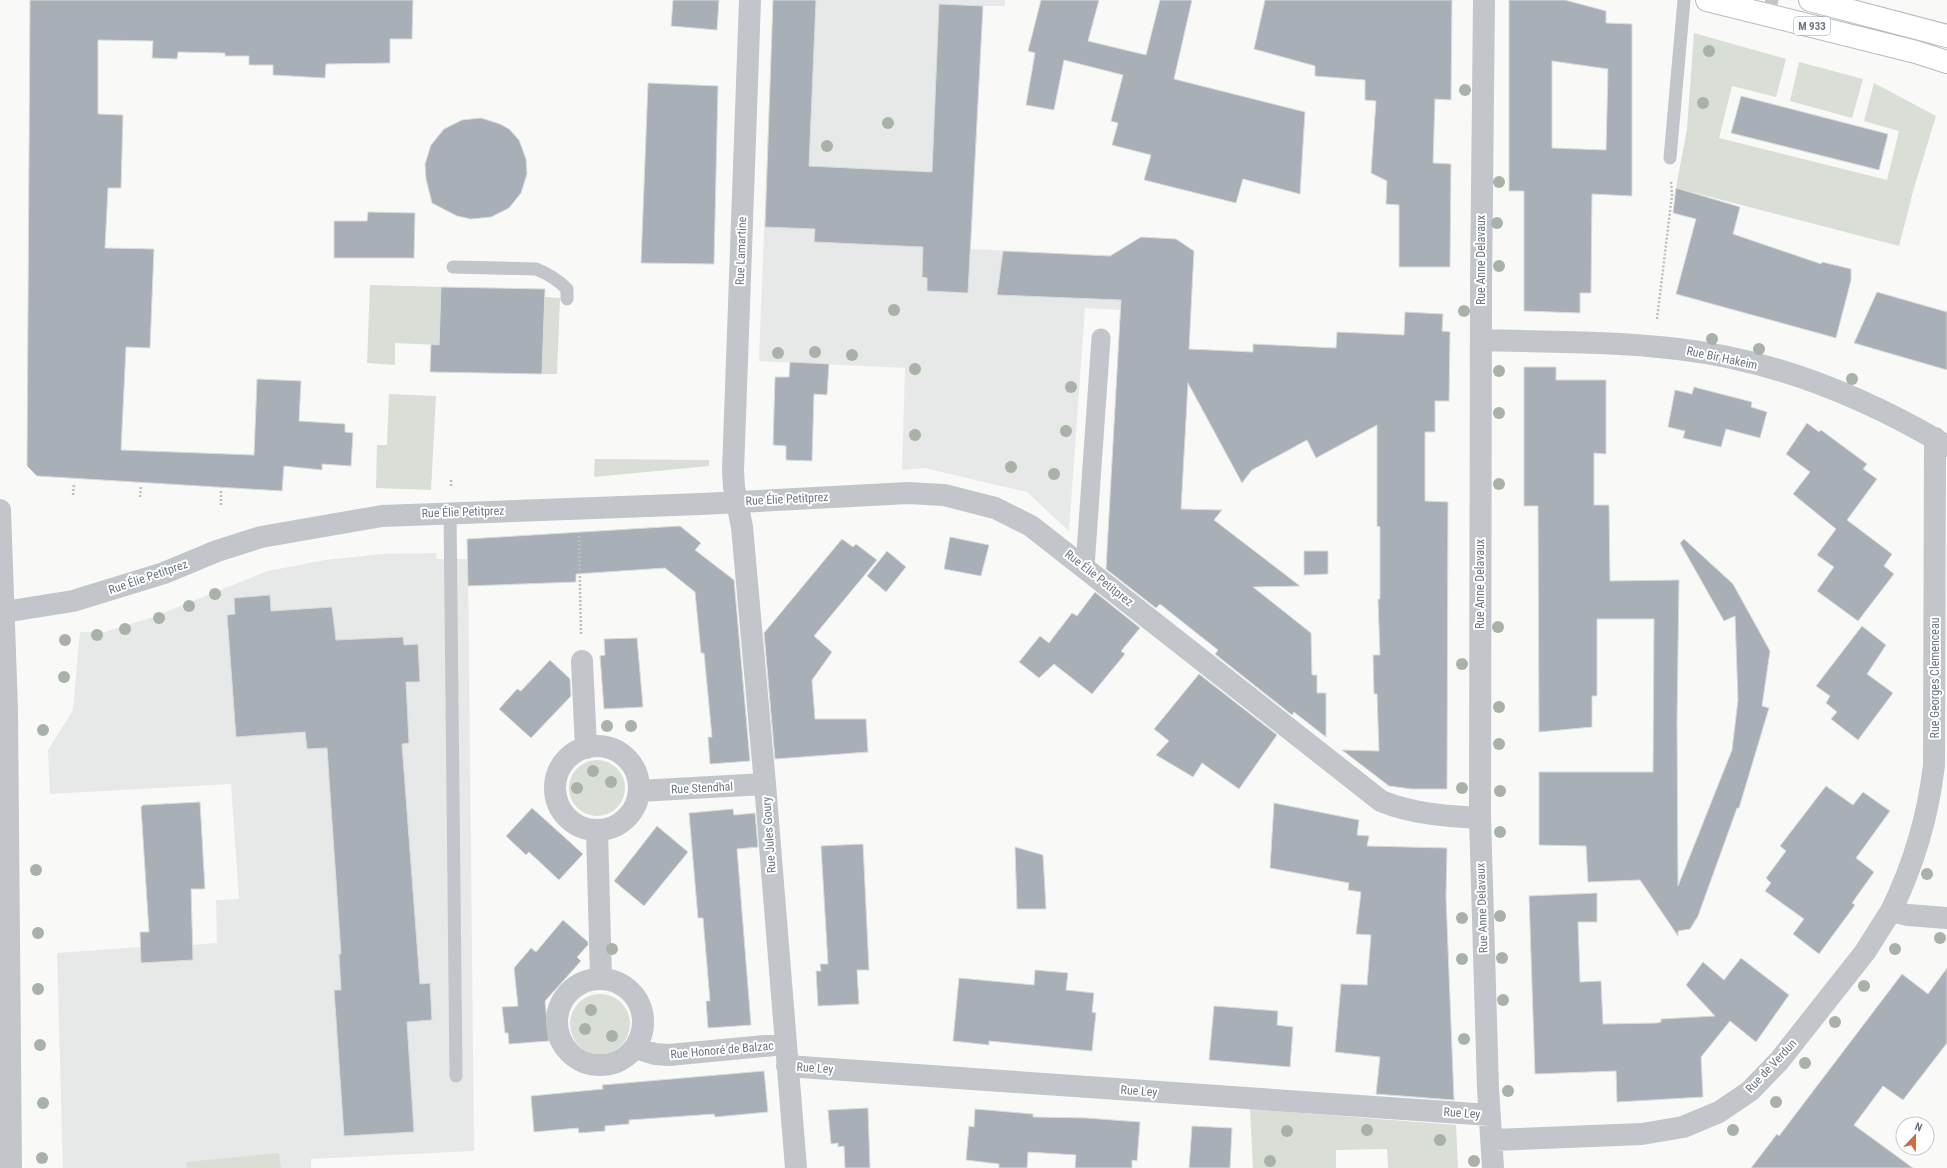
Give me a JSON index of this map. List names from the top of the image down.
{
  "streets": {
    "main road": ["M 933"],
    "street": [
      "Rue Lamartine",
      "Rue Anne Delavaux",
      "Rue Bir Hakeim",
      "Rue Élie Petitprez",
      "Rue Georges Clemenceau",
      "Rue Stendhal",
      "Rue Jules Goury",
      "Rue Honoré de Balzac",
      "Rue de Verdun",
      "Rue Ley"
    ]
  },
  "crossings": [
    ["Rue Lamartine", "Rue Élie Petitprez"],
    ["Rue Lamartine", "Rue Jules Goury"],
    ["Rue Anne Delavaux", "Rue Bir Hakeim"],
    ["Rue Anne Delavaux", "Rue Élie Petitprez"],
    ["Rue Anne Delavaux", "Rue de Verdun"],
    ["Rue Anne Delavaux", "Rue Ley"],
    ["Rue Bir Hakeim", "Rue Georges Clemenceau"],
    ["Rue Élie Petitprez", "Rue Jules Goury"],
    ["Rue Georges Clemenceau", "Rue de Verdun"],
    ["Rue Stendhal", "Rue Jules Goury"],
    ["Rue Jules Goury", "Rue Honoré de Balzac"],
    ["Rue Jules Goury", "Rue Ley"]
  ],
  "north": "top"
}
